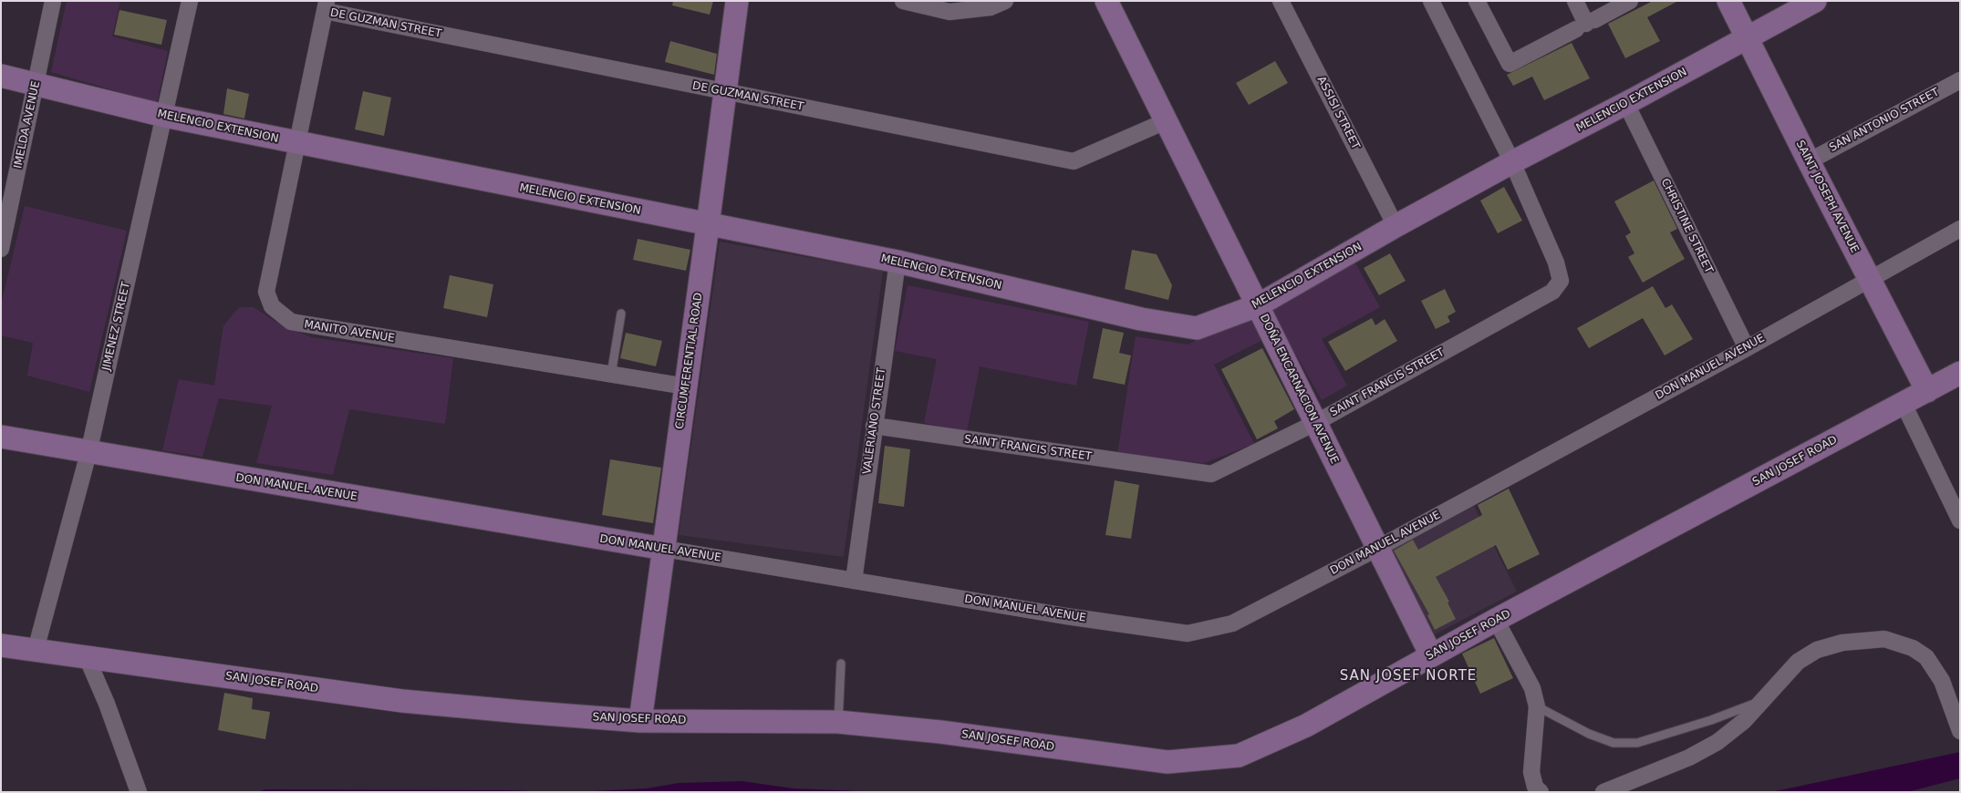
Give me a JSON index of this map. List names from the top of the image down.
{
  "streets": {
    "street": [
      "DE GUZMAN STREET",
      "MELENCIO EXTENSION",
      "ASSISI STREET",
      "SAN ANTONIO STREET",
      "IMELDA AVENUE",
      "SAINT JOSEPH AVENUE",
      "CHRISTINE STREET",
      "JIMENEZ STREET",
      "MANITO AVENUE",
      "CIRCUMFERENTIAL ROAD",
      "DON MANUEL AVENUE",
      "SAINT FRANCIS STREET",
      "DOÑA ENCARNACION AVENUE",
      "VALERIANO STREET",
      "SAN JOSEF ROAD"
    ]
  },
  "crossings": [
    ["DE GUZMAN STREET", "MANITO AVENUE"],
    ["DE GUZMAN STREET", "CIRCUMFERENTIAL ROAD"],
    ["DE GUZMAN STREET", "DOÑA ENCARNACION AVENUE"],
    ["MELENCIO EXTENSION", "ASSISI STREET"],
    ["MELENCIO EXTENSION", "IMELDA AVENUE"],
    ["MELENCIO EXTENSION", "SAINT JOSEPH AVENUE"],
    ["MELENCIO EXTENSION", "CHRISTINE STREET"],
    ["MELENCIO EXTENSION", "JIMENEZ STREET"],
    ["MELENCIO EXTENSION", "MANITO AVENUE"],
    ["MELENCIO EXTENSION", "CIRCUMFERENTIAL ROAD"],
    ["MELENCIO EXTENSION", "SAINT FRANCIS STREET"],
    ["MELENCIO EXTENSION", "DOÑA ENCARNACION AVENUE"],
    ["MELENCIO EXTENSION", "VALERIANO STREET"],
    ["SAN ANTONIO STREET", "SAINT JOSEPH AVENUE"],
    ["SAINT JOSEPH AVENUE", "DON MANUEL AVENUE"],
    ["SAINT JOSEPH AVENUE", "SAN JOSEF ROAD"],
    ["CHRISTINE STREET", "DON MANUEL AVENUE"],
    ["JIMENEZ STREET", "DON MANUEL AVENUE"],
    ["JIMENEZ STREET", "SAN JOSEF ROAD"],
    ["MANITO AVENUE", "CIRCUMFERENTIAL ROAD"],
    ["CIRCUMFERENTIAL ROAD", "DON MANUEL AVENUE"],
    ["CIRCUMFERENTIAL ROAD", "SAN JOSEF ROAD"],
    ["DON MANUEL AVENUE", "DOÑA ENCARNACION AVENUE"],
    ["DON MANUEL AVENUE", "VALERIANO STREET"],
    ["SAINT FRANCIS STREET", "DOÑA ENCARNACION AVENUE"],
    ["SAINT FRANCIS STREET", "VALERIANO STREET"],
    ["DOÑA ENCARNACION AVENUE", "SAN JOSEF ROAD"]
  ],
  "districts": ["SAN JOSEF NORTE"]
}
